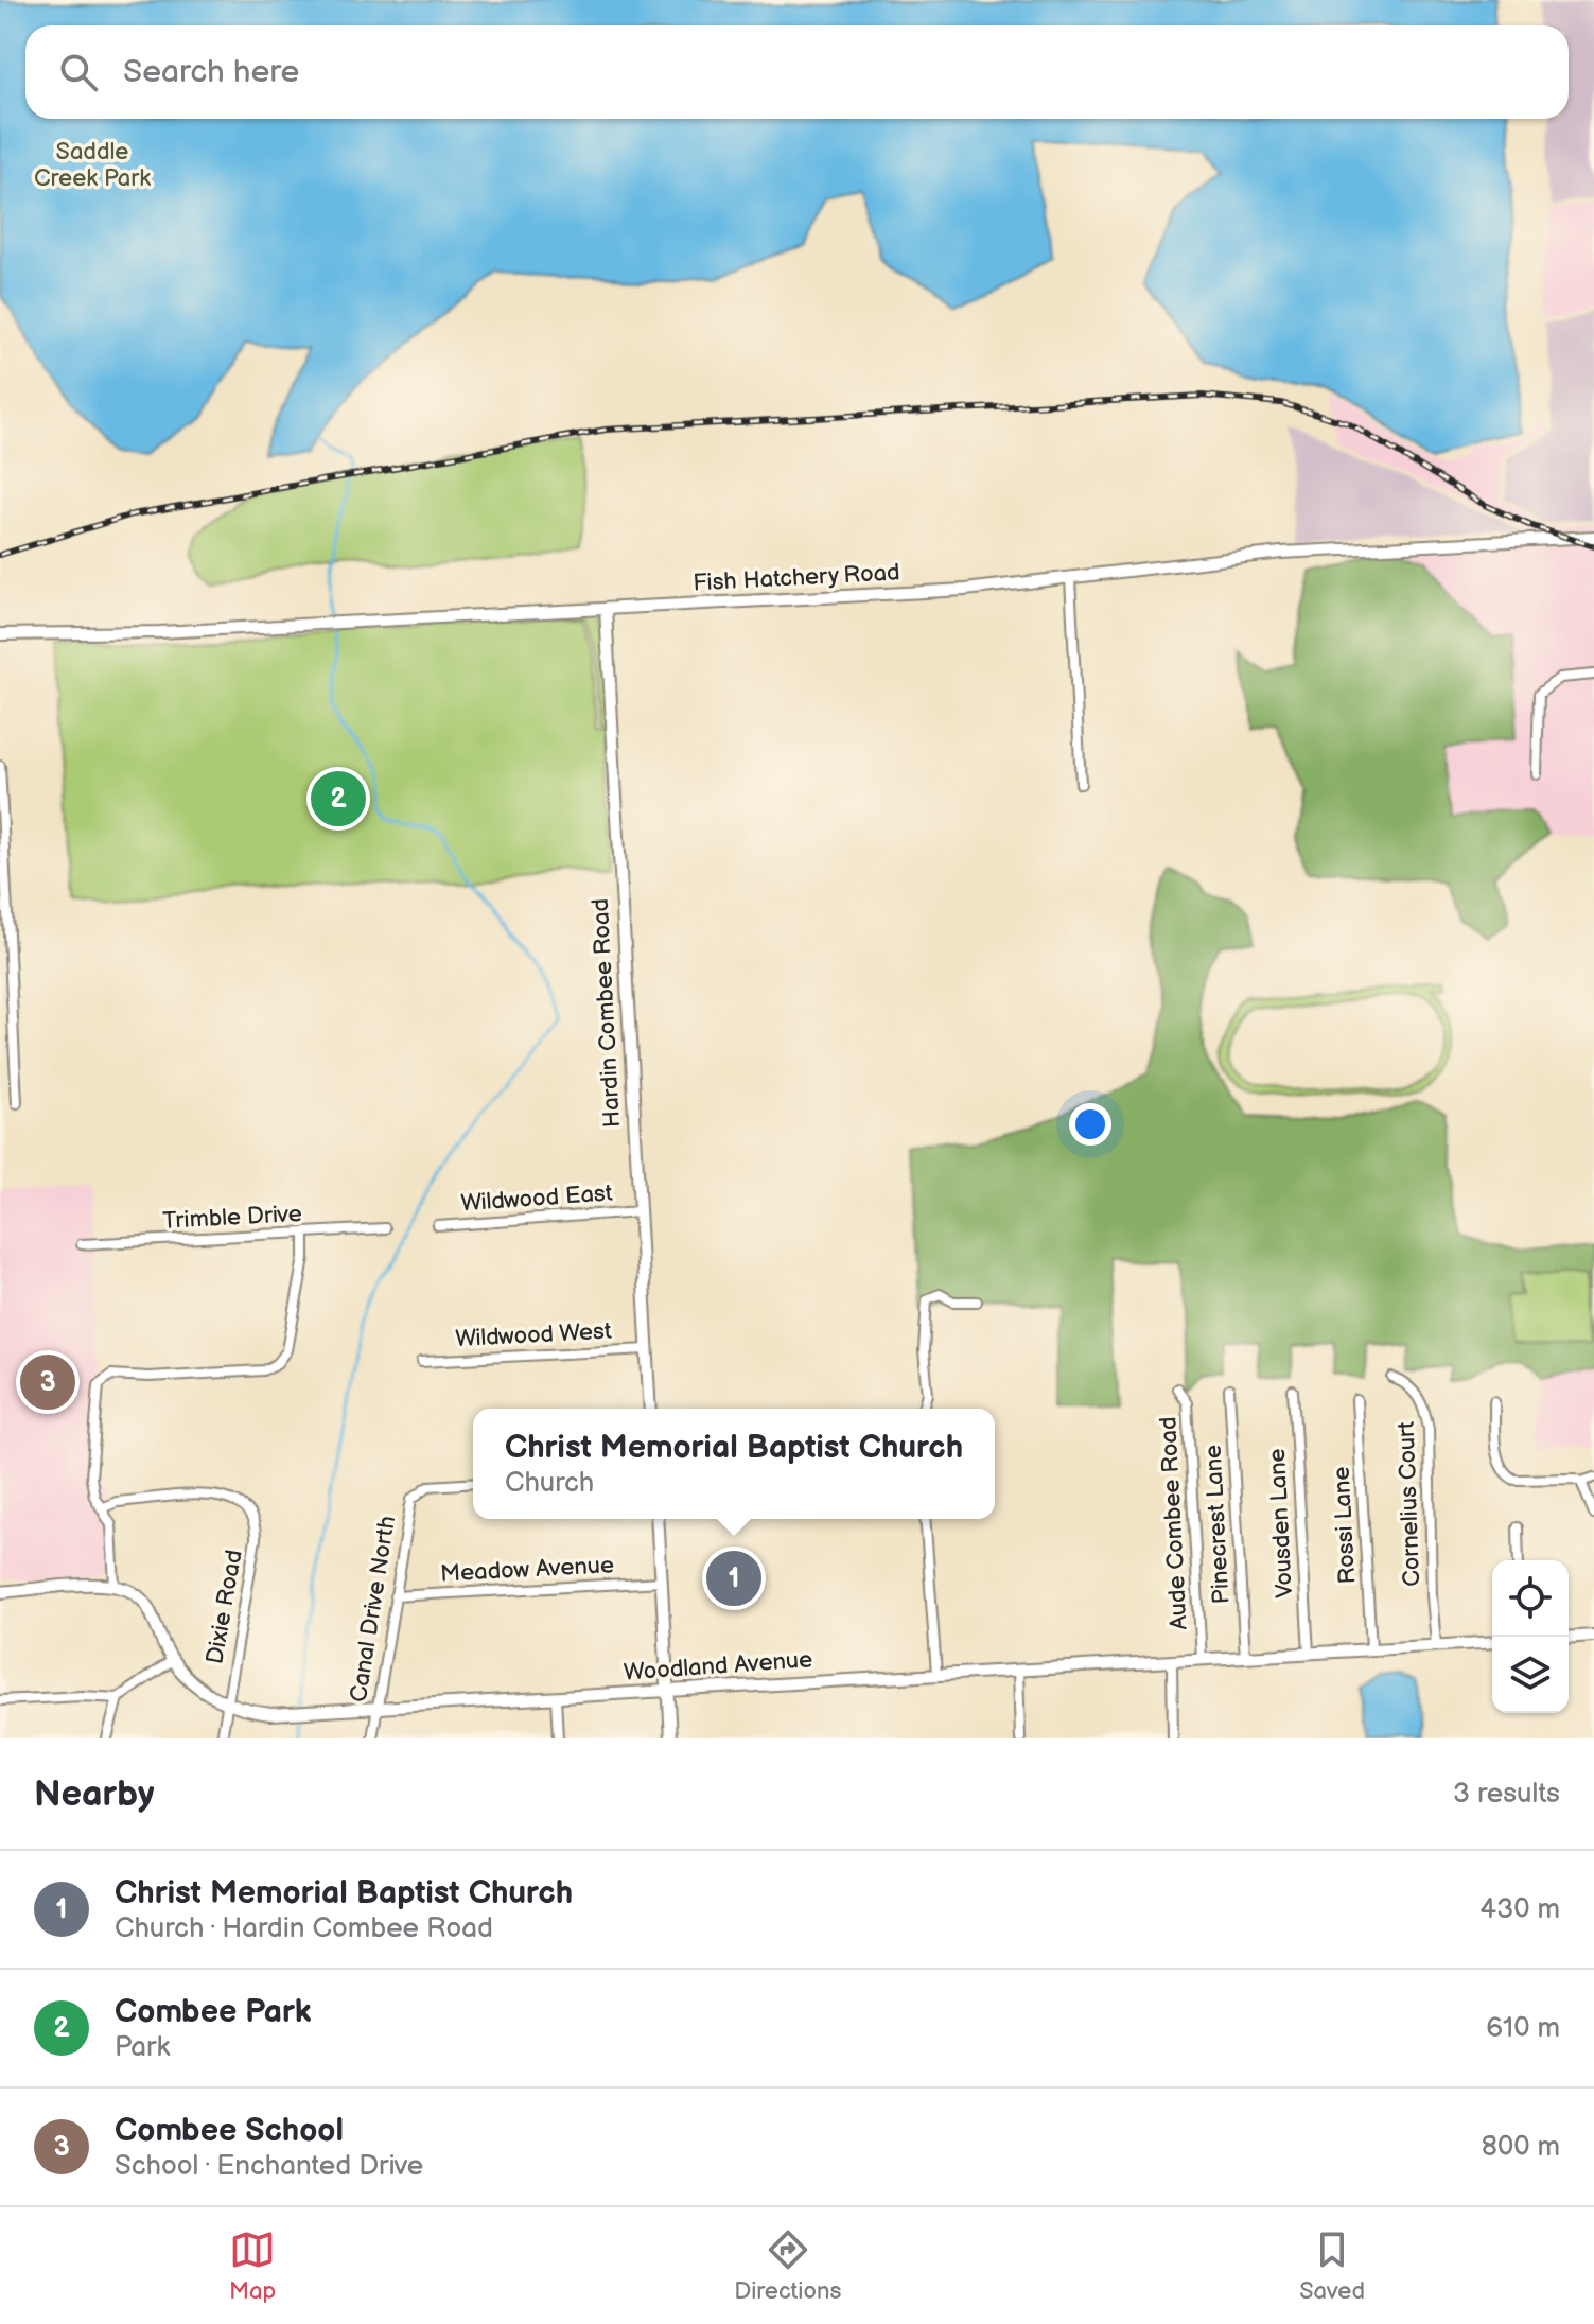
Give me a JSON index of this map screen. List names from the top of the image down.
{
  "streets": {
    "street": [
      "Fish Hatchery Road",
      "Hardin Combee Road",
      "Wildwood East",
      "Trimble Drive",
      "Wildwood West",
      "Cornelius Court",
      "Aude Combee Road",
      "Vousden Lane",
      "Pinecrest Lane",
      "Rossi Lane",
      "Meadow Avenue",
      "Dixie Road",
      "Canal Drive North",
      "Woodland Avenue"
    ]
  },
  "crossings": [
    ["Fish Hatchery Road", "Hardin Combee Road"],
    ["Hardin Combee Road", "Wildwood East"],
    ["Hardin Combee Road", "Wildwood West"],
    ["Cornelius Court", "Woodland Avenue"],
    ["Aude Combee Road", "Woodland Avenue"],
    ["Vousden Lane", "Woodland Avenue"],
    ["Pinecrest Lane", "Woodland Avenue"],
    ["Rossi Lane", "Woodland Avenue"],
    ["Meadow Avenue", "Canal Drive North"],
    ["Dixie Road", "Woodland Avenue"],
    ["Canal Drive North", "Woodland Avenue"]
  ],
  "parks": ["Saddle Creek Park"],
  "page": {
    "search": "Search here",
    "pins": ["2", "3", "1"],
    "popup": ["Christ Memorial Baptist Church", "Church"],
    "heading": ["Nearby", "3 results"],
    "list": [
      {
        "mark": "1",
        "name": "Christ Memorial Baptist Church",
        "note": "Church · Hardin Combee Road",
        "value": "430 m"
      },
      {
        "mark": "2",
        "name": "Combee Park",
        "note": "Park",
        "value": "610 m"
      },
      {
        "mark": "3",
        "name": "Combee School",
        "note": "School · Enchanted Drive",
        "value": "800 m"
      }
    ],
    "nav": ["Map", "Directions", "Saved"]
  }
}
